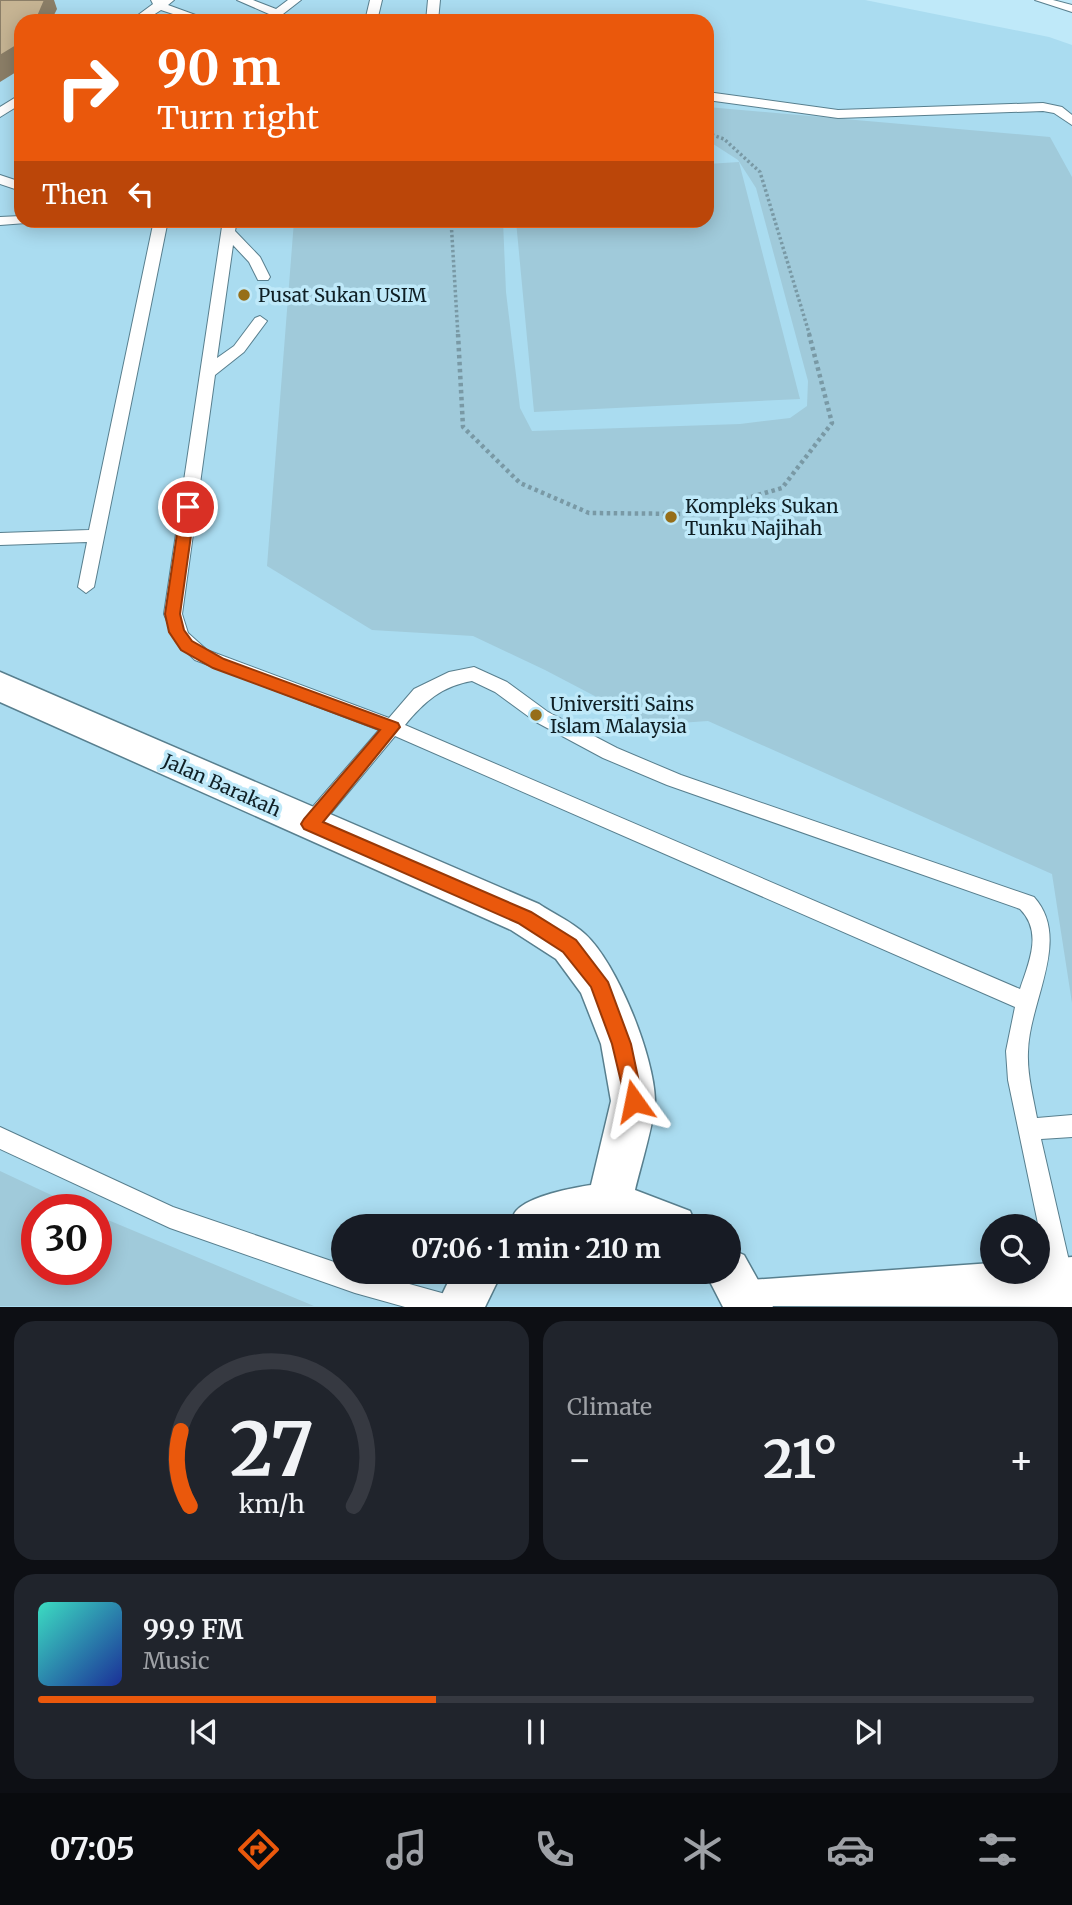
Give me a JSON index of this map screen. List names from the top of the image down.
{
  "streets": {
    "street": ["Jalan Barakah"]
  },
  "places": ["Pusat Sukan USIM", "Kompleks Sukan Tunku Najihah", "Universiti Sains Islam Malaysia"],
  "page": {
    "turn": ["90 m", "Turn right"],
    "then": "Then",
    "limit": "30",
    "trip": "07:06 · 1 min · 210 m",
    "tile": "Climate",
    "heat": ["−", "21°", "+"],
    "song": ["99.9 FM", "Music"],
    "tabs": "07:05",
    "gauge": ["27", "km/h"]
  }
}
